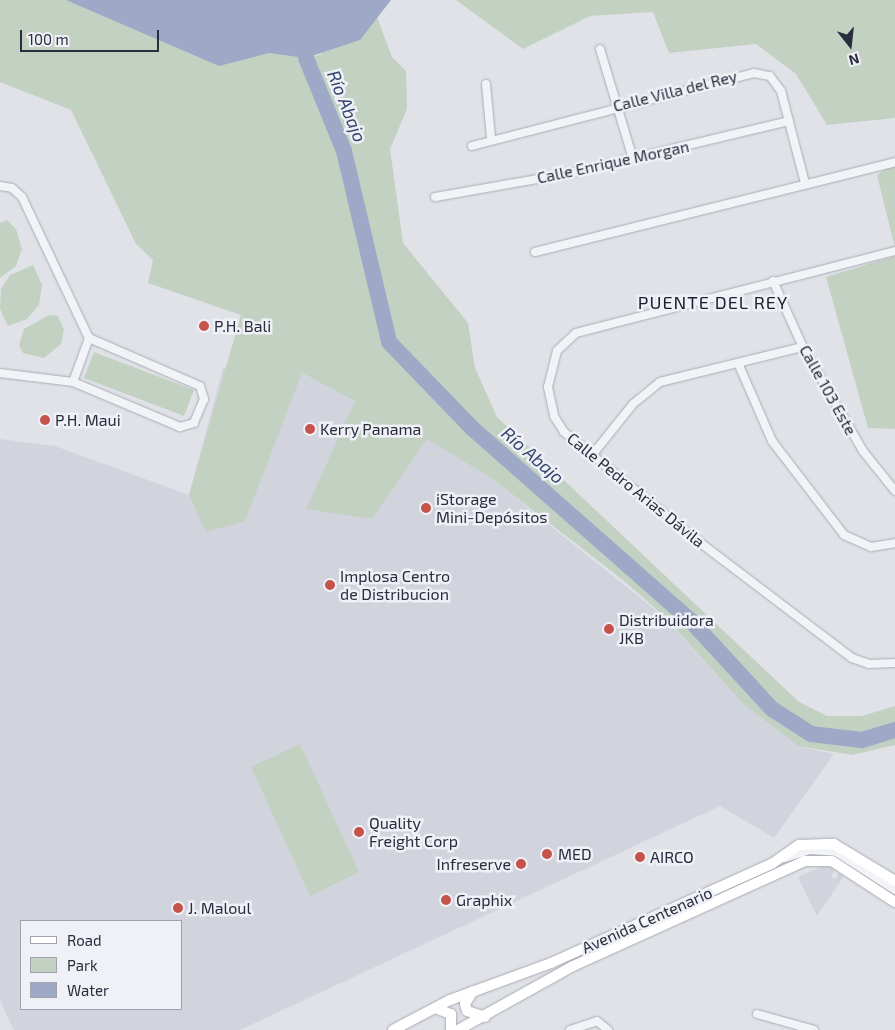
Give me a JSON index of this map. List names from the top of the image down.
{
  "streets": {
    "main road": ["Avenida Centenario"],
    "street": [
      "Calle Villa del Rey",
      "Calle Enrique Morgan",
      "Calle 103 Este",
      "Calle Pedro Arias Dávila"
    ]
  },
  "crossings": [
    ["Calle Villa del Rey", "Calle Enrique Morgan"],
    ["Calle 103 Este", "Calle Pedro Arias Dávila"]
  ],
  "districts": ["PUENTE DEL REY"],
  "water": ["Río Abajo"],
  "places": [
    "P.H. Bali",
    "P.H. Maui",
    "Kerry Panama",
    "iStorage Mini-Depósitos",
    "Implosa Centro de Distribucion",
    "Distribuidora JKB",
    "Quality Freight Corp",
    "MED",
    "AIRCO",
    "Infreserve",
    "Graphix",
    "J. Maloul"
  ],
  "legend": ["Road", "Park", "Water"],
  "scale_bar": "100 m",
  "north": "bottom"
}
